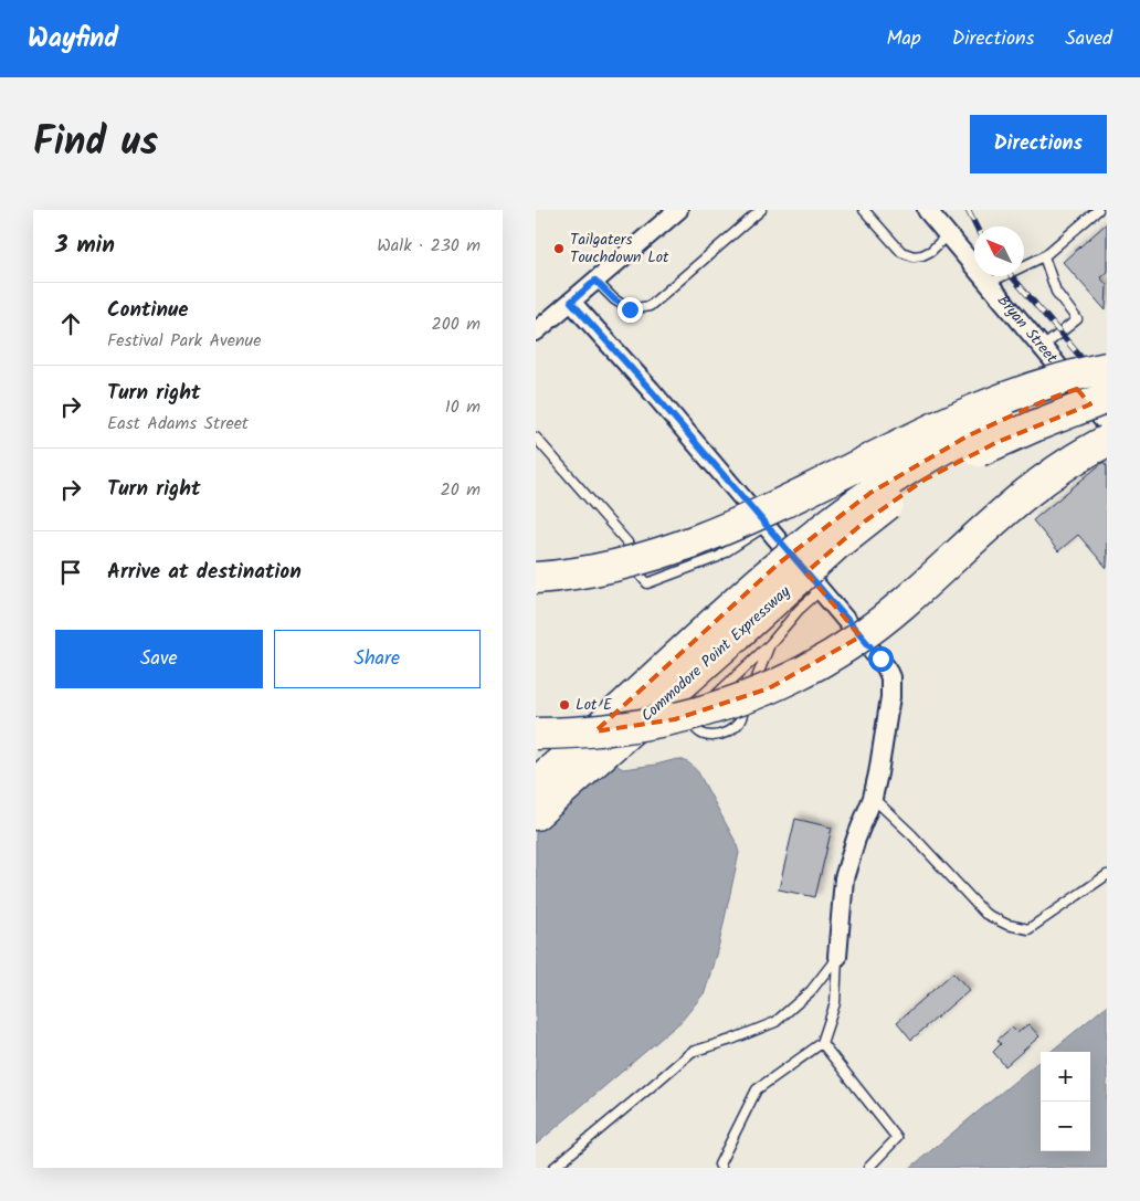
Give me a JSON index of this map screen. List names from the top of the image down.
{
  "streets": {
    "highway": ["Commodore Point Expressway"],
    "street": ["Bryan Street"]
  },
  "places": ["Tailgaters Touchdown Lot", "Lot E"],
  "north": "top left",
  "page": {
    "header": "Wayfind",
    "nav": ["Map", "Directions", "Saved"],
    "title": "Find us",
    "buttons": [
      "Directions",
      ["Save", "Share"]
    ],
    "heading": ["3 min", "Walk · 230 m"],
    "list": [
      ["Continue", "Festival Park Avenue", "200 m"],
      ["Turn right", "East Adams Street", "10 m"],
      ["Turn right", "20 m"],
      "Arrive at destination"
    ],
    "map_buttons": ["+", "−"]
  }
}
